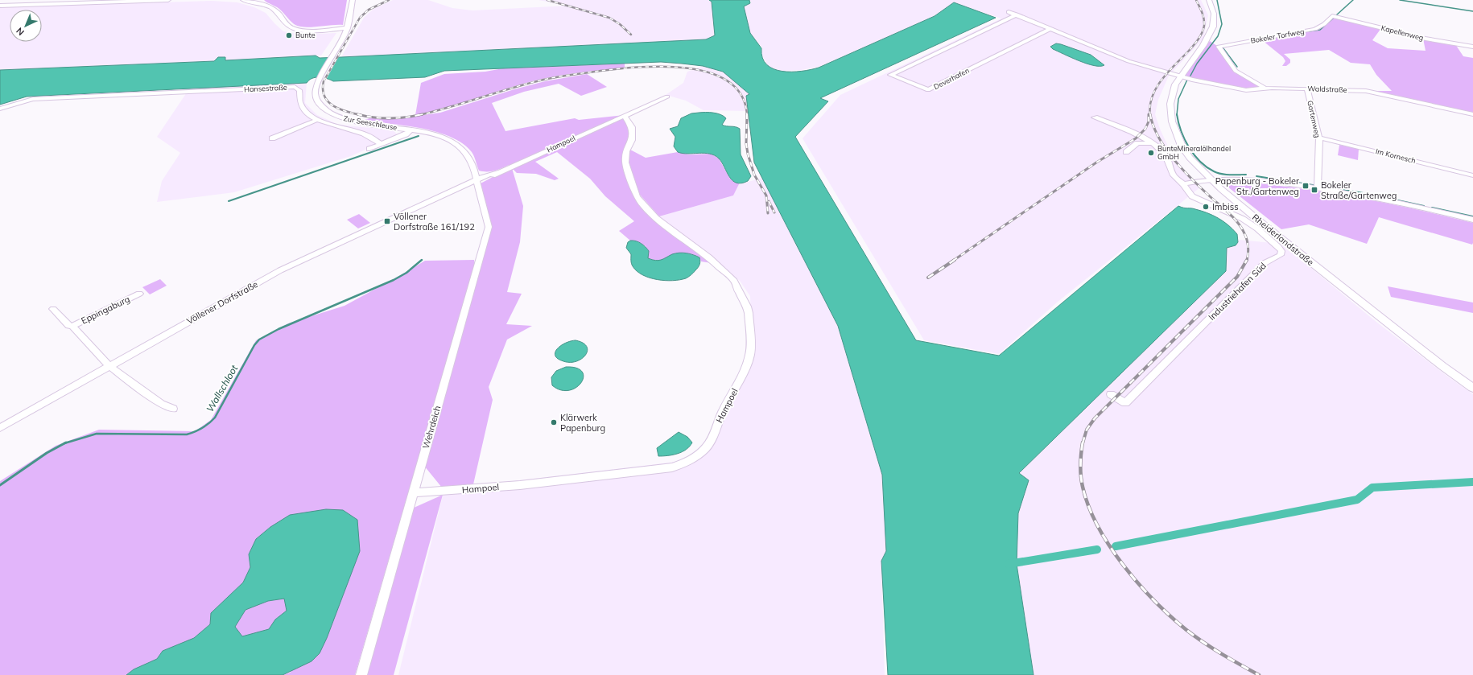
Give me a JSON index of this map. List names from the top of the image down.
{
  "streets": {
    "main road": ["Rheiderlandstraße"],
    "street": [
      "Kapellenweg",
      "Bokeler Torfweg",
      "Deverhafen",
      "Hansestraße",
      "Waldstraße",
      "Gartenweg",
      "Zur Seeschleuse",
      "Hampoel",
      "Im Kornesch",
      "Industriehafen Süd",
      "Völlener Dorfstraße",
      "Eppingaburg",
      "Wehrdeich"
    ]
  },
  "crossings": [
    ["Kapellenweg", "Bokeler Torfweg"],
    ["Bokeler Torfweg", "Waldstraße"],
    ["Waldstraße", "Gartenweg"],
    ["Waldstraße", "Rheiderlandstraße"],
    ["Gartenweg", "Im Kornesch"],
    ["Zur Seeschleuse", "Hampoel"],
    ["Zur Seeschleuse", "Völlener Dorfstraße"],
    ["Zur Seeschleuse", "Wehrdeich"],
    ["Hampoel", "Völlener Dorfstraße"],
    ["Hampoel", "Wehrdeich"],
    ["Völlener Dorfstraße", "Eppingaburg"],
    ["Völlener Dorfstraße", "Wehrdeich"]
  ],
  "water": ["Wallschloot"],
  "places": {
    "other": [
      "Bunte",
      "BunteMineralölhandel GmbH",
      "Imbiss",
      "Klärwerk Papenburg"
    ],
    "transit": ["Papenburg - Bokeler Str./Gartenweg", "Bokeler Straße/Gartenweg", "Völlener Dorfstraße 161/192"]
  },
  "north": "bottom left"
}
